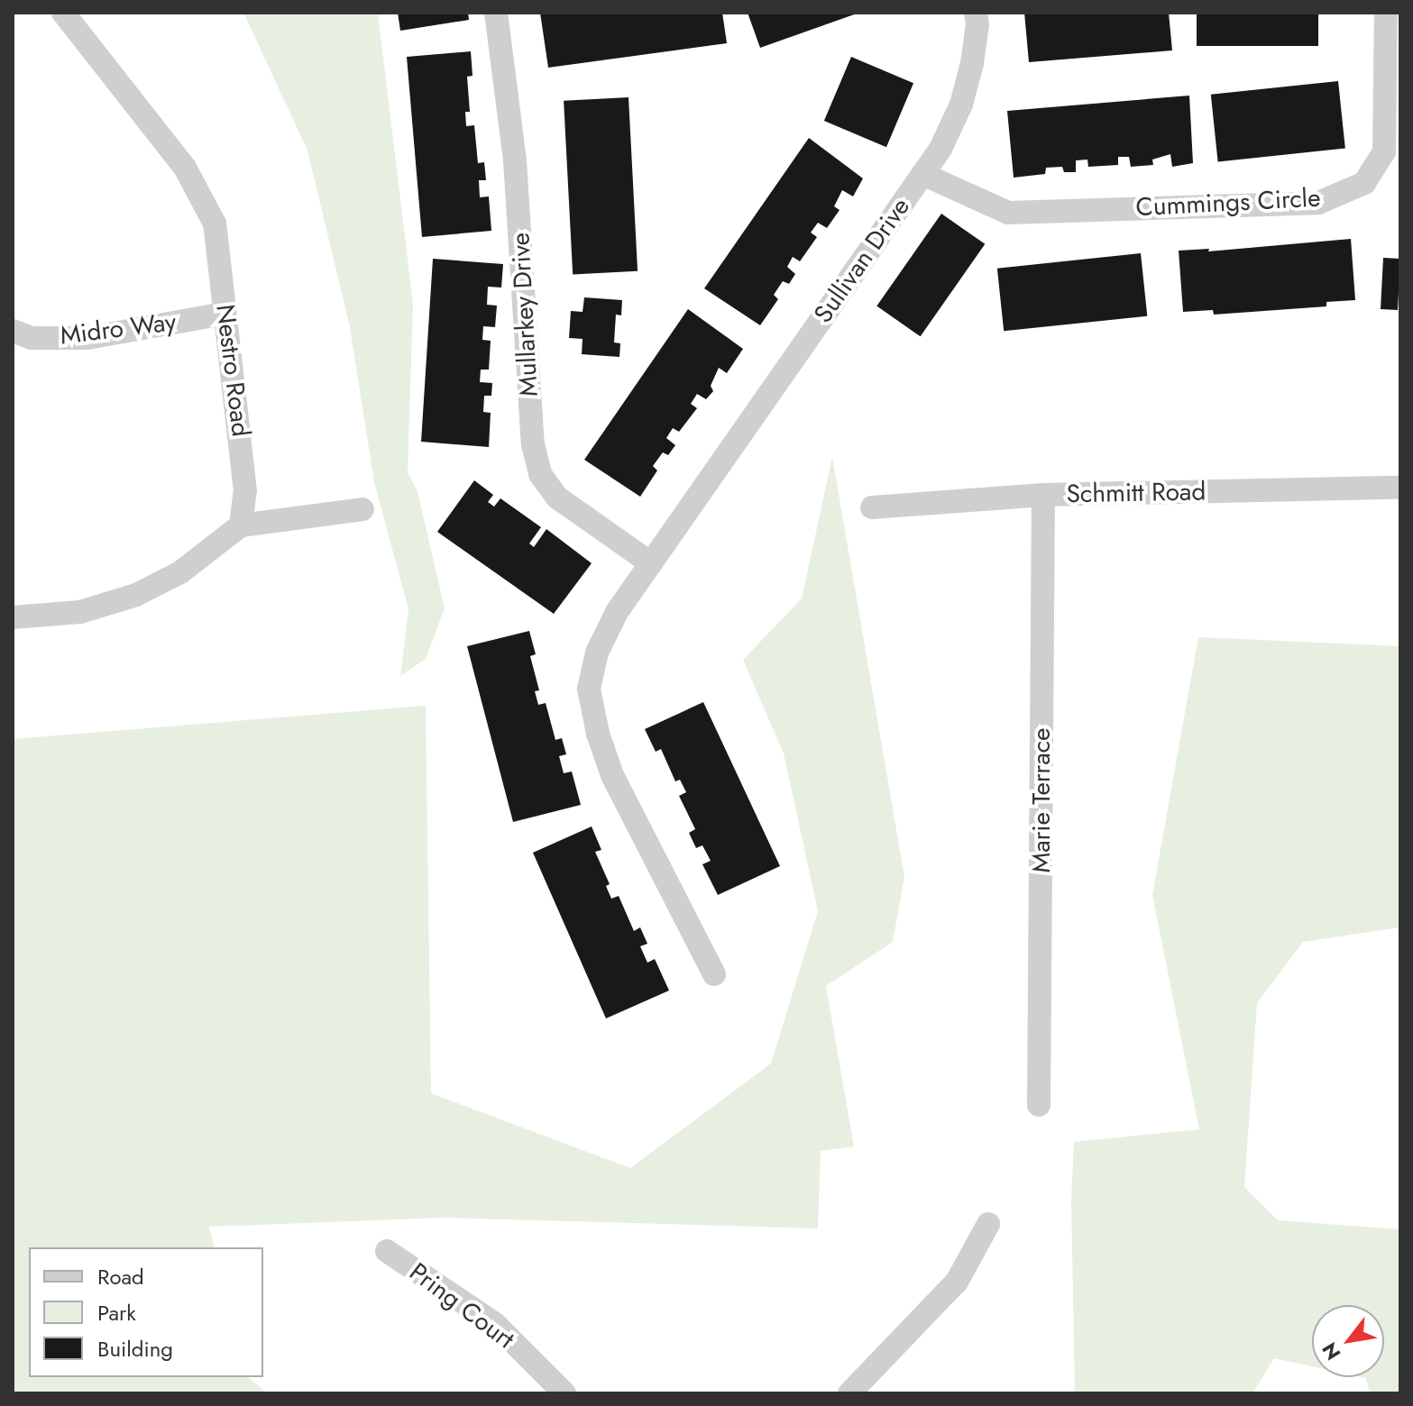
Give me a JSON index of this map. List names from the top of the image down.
{
  "streets": {
    "street": [
      "Cummings Circle",
      "Sullivan Drive",
      "Mullarkey Drive",
      "Midro Way",
      "Nestro Road",
      "Schmitt Road",
      "Marie Terrace",
      "Pring Court"
    ]
  },
  "crossings": [
    ["Cummings Circle", "Sullivan Drive"],
    ["Sullivan Drive", "Mullarkey Drive"],
    ["Midro Way", "Nestro Road"],
    ["Schmitt Road", "Marie Terrace"]
  ],
  "legend": ["Road", "Park", "Building"],
  "north": "bottom left"
}
